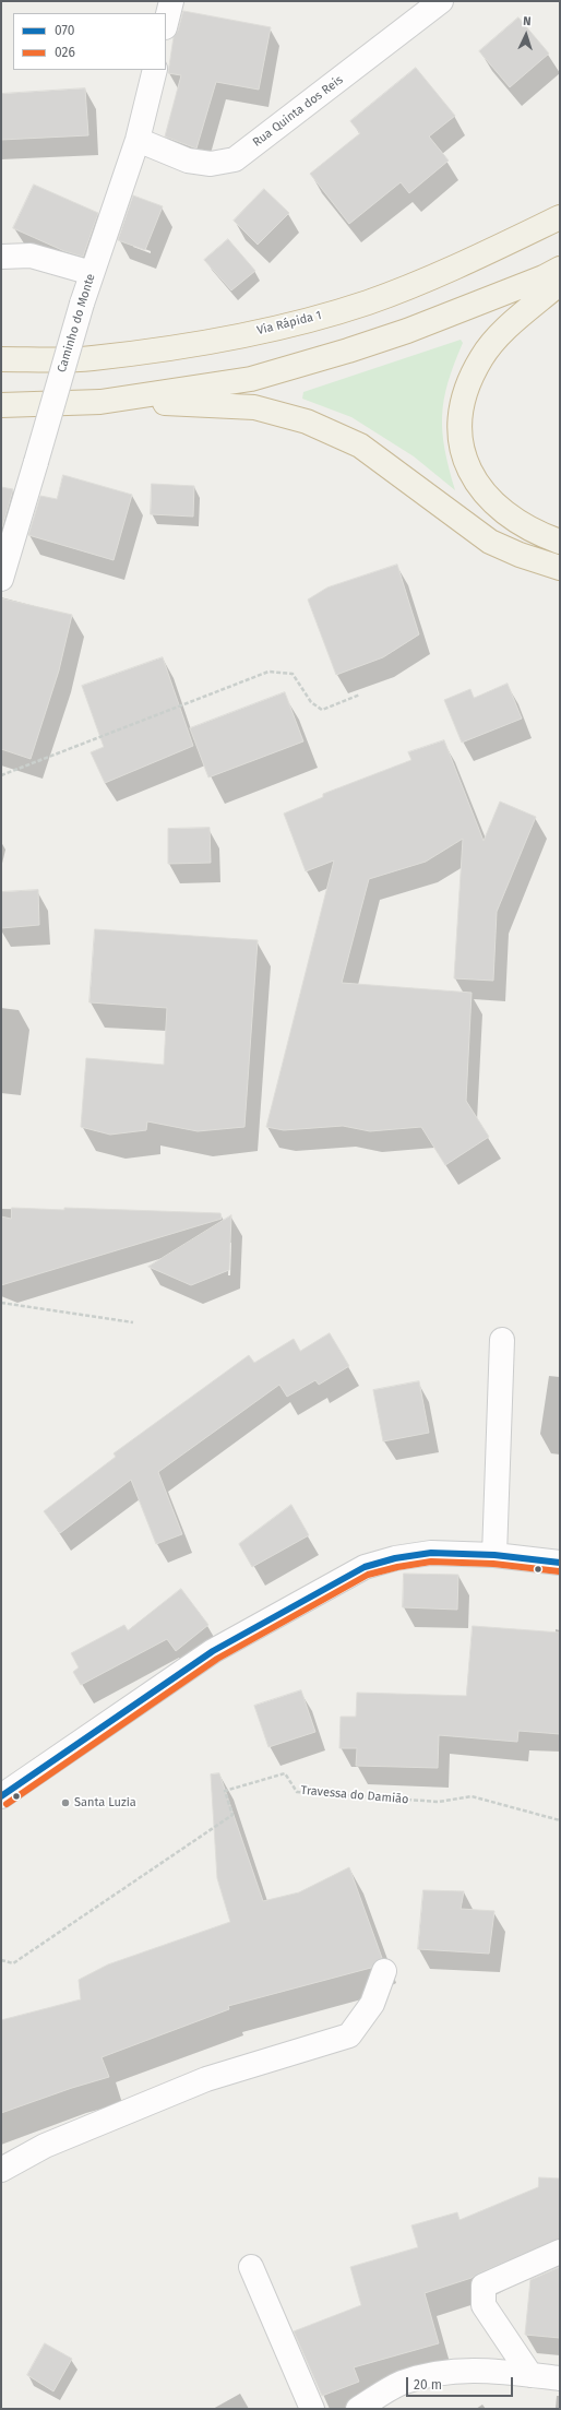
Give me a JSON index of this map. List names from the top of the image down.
{
  "streets": {
    "highway": ["Via Rápida 1"],
    "street": ["Rua Quinta dos Reis", "Caminho do Monte"],
    "path": ["Travessa do Damião"]
  },
  "crossings": [
    ["Rua Quinta dos Reis", "Caminho do Monte"]
  ],
  "places": ["Santa Luzia"],
  "lines": ["transit line 070", "transit line 026"],
  "legend": ["070", "026"],
  "scale_bar": "20 m",
  "north": "top"
}
